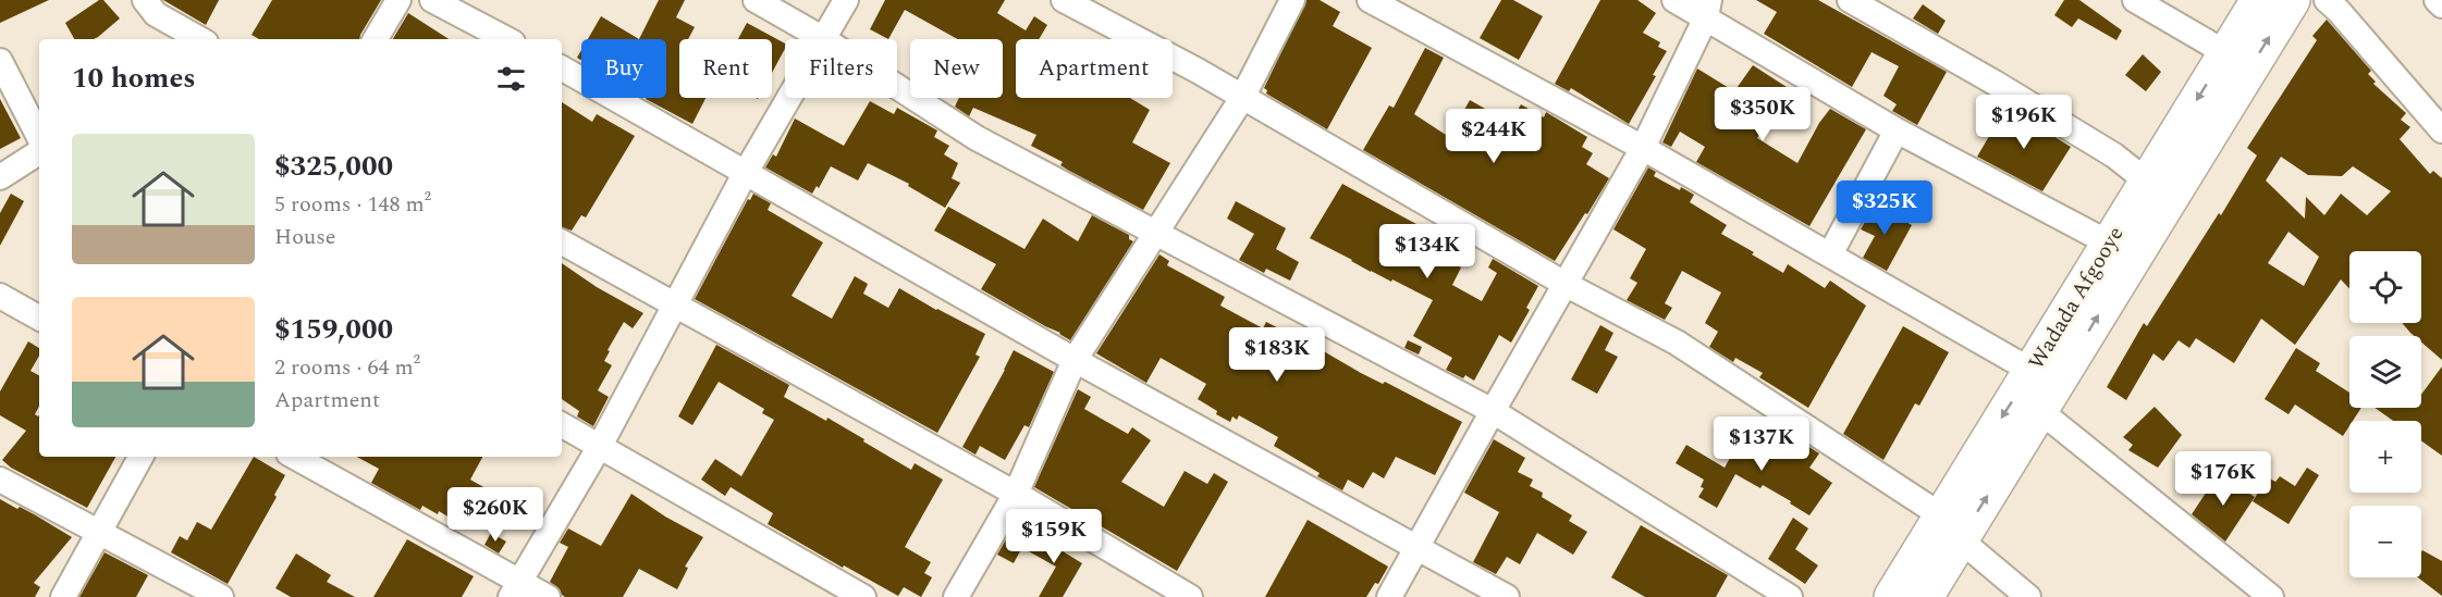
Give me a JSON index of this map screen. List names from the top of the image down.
{
  "streets": {
    "highway": ["Wadada Afgooye"]
  },
  "page": {
    "chip": [
      "Buy",
      "Rent",
      "Filters",
      "New",
      "Apartment"
    ],
    "heading": "10 homes",
    "price": [
      "$350K",
      "$196K",
      "$244K",
      "$325K",
      "$134K",
      "$183K",
      "$137K",
      "$176K",
      "$260K",
      "$159K"
    ],
    "list": [
      {
        "name": "$325,000",
        "note": "5 rooms · 148 m² · House"
      },
      {
        "name": "$159,000",
        "note": "2 rooms · 64 m² · Apartment"
      }
    ],
    "map_buttons": ["+", "−"]
  }
}
